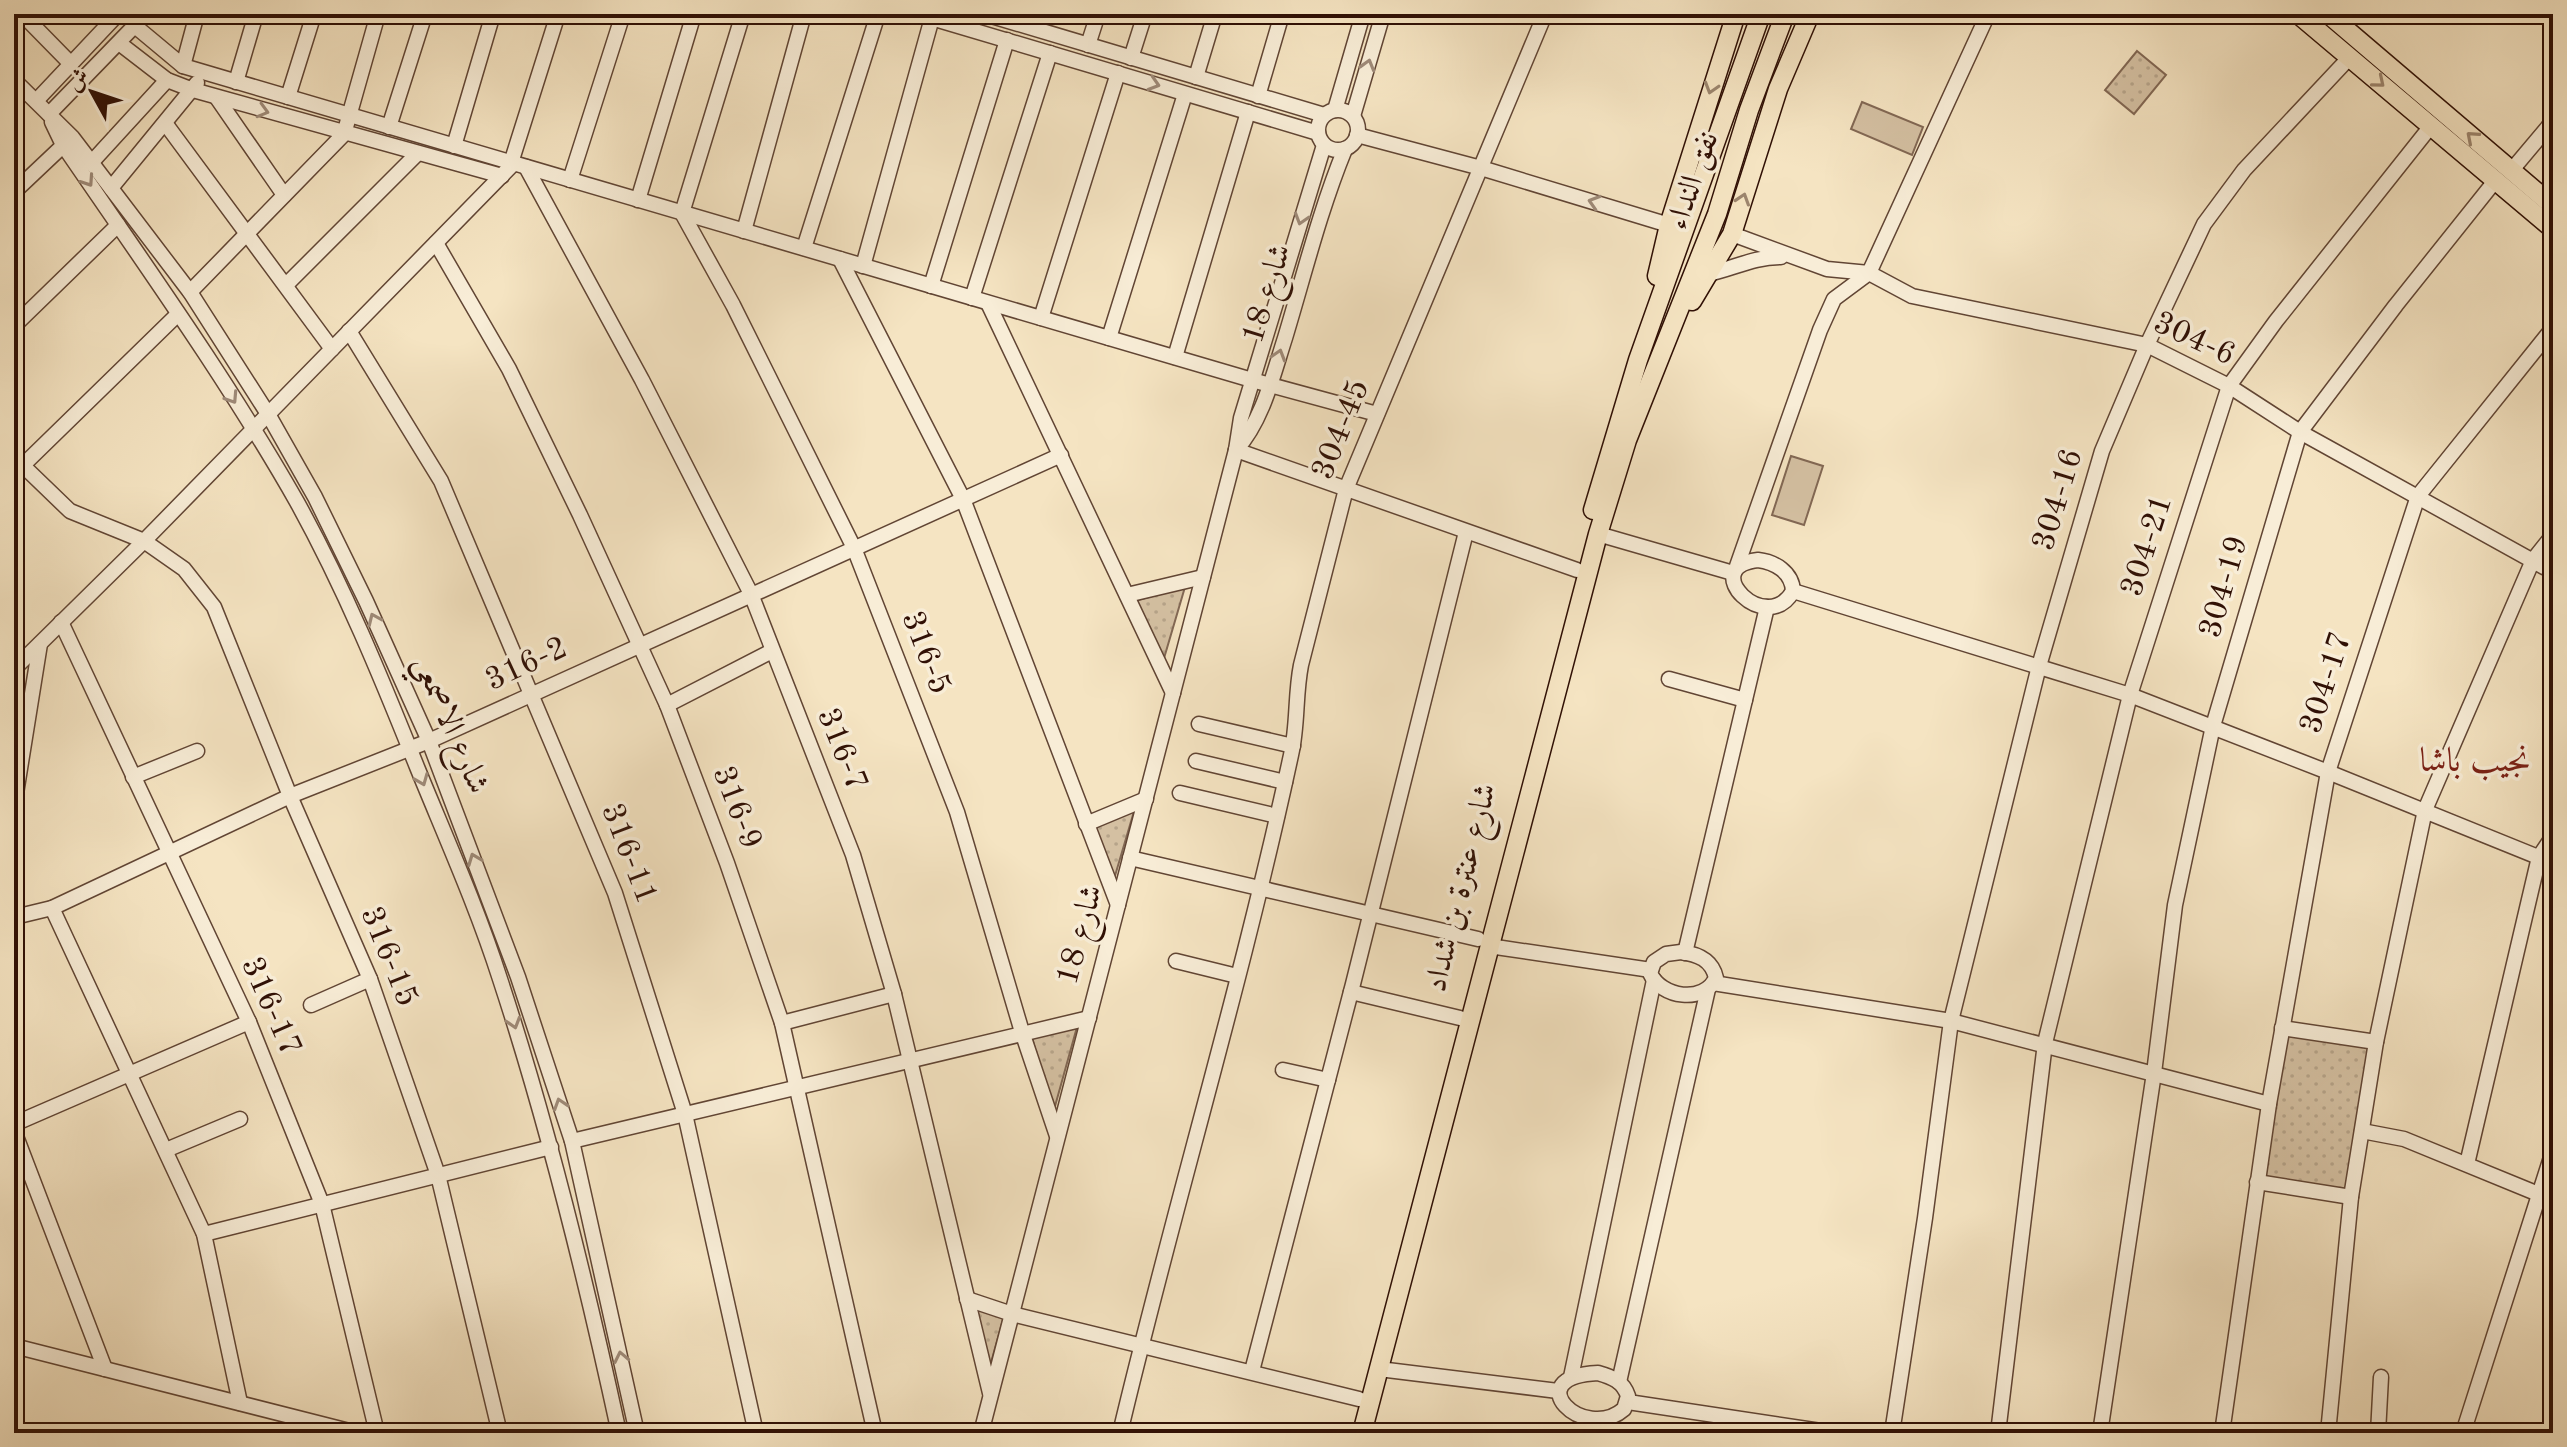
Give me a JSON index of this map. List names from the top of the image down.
{
  "streets": {
    "main road": ["نفق النداء", "شارع عنترة بن شداد"],
    "street": [
      "شارع 18",
      "304-6",
      "304-45",
      "304-16",
      "304-21",
      "304-19",
      "316-5",
      "316-2",
      "304-17",
      "شارع الاصمعي",
      "316-7",
      "316-9",
      "316-11",
      "316-15",
      "316-17"
    ]
  },
  "crossings": [
    ["نفق النداء", "شارع عنترة بن شداد"],
    ["شارع 18", "316-5"],
    ["شارع 18", "316-7"],
    ["304-6", "304-16"],
    ["304-6", "304-21"],
    ["304-6", "304-19"],
    ["304-6", "304-17"],
    ["316-5", "316-2"],
    ["316-2", "شارع الاصمعي"],
    ["316-2", "316-7"],
    ["316-2", "316-9"],
    ["316-2", "316-11"],
    ["316-2", "316-15"],
    ["316-2", "316-17"]
  ],
  "districts": ["نجيب باشا"],
  "north": "top left"
}
